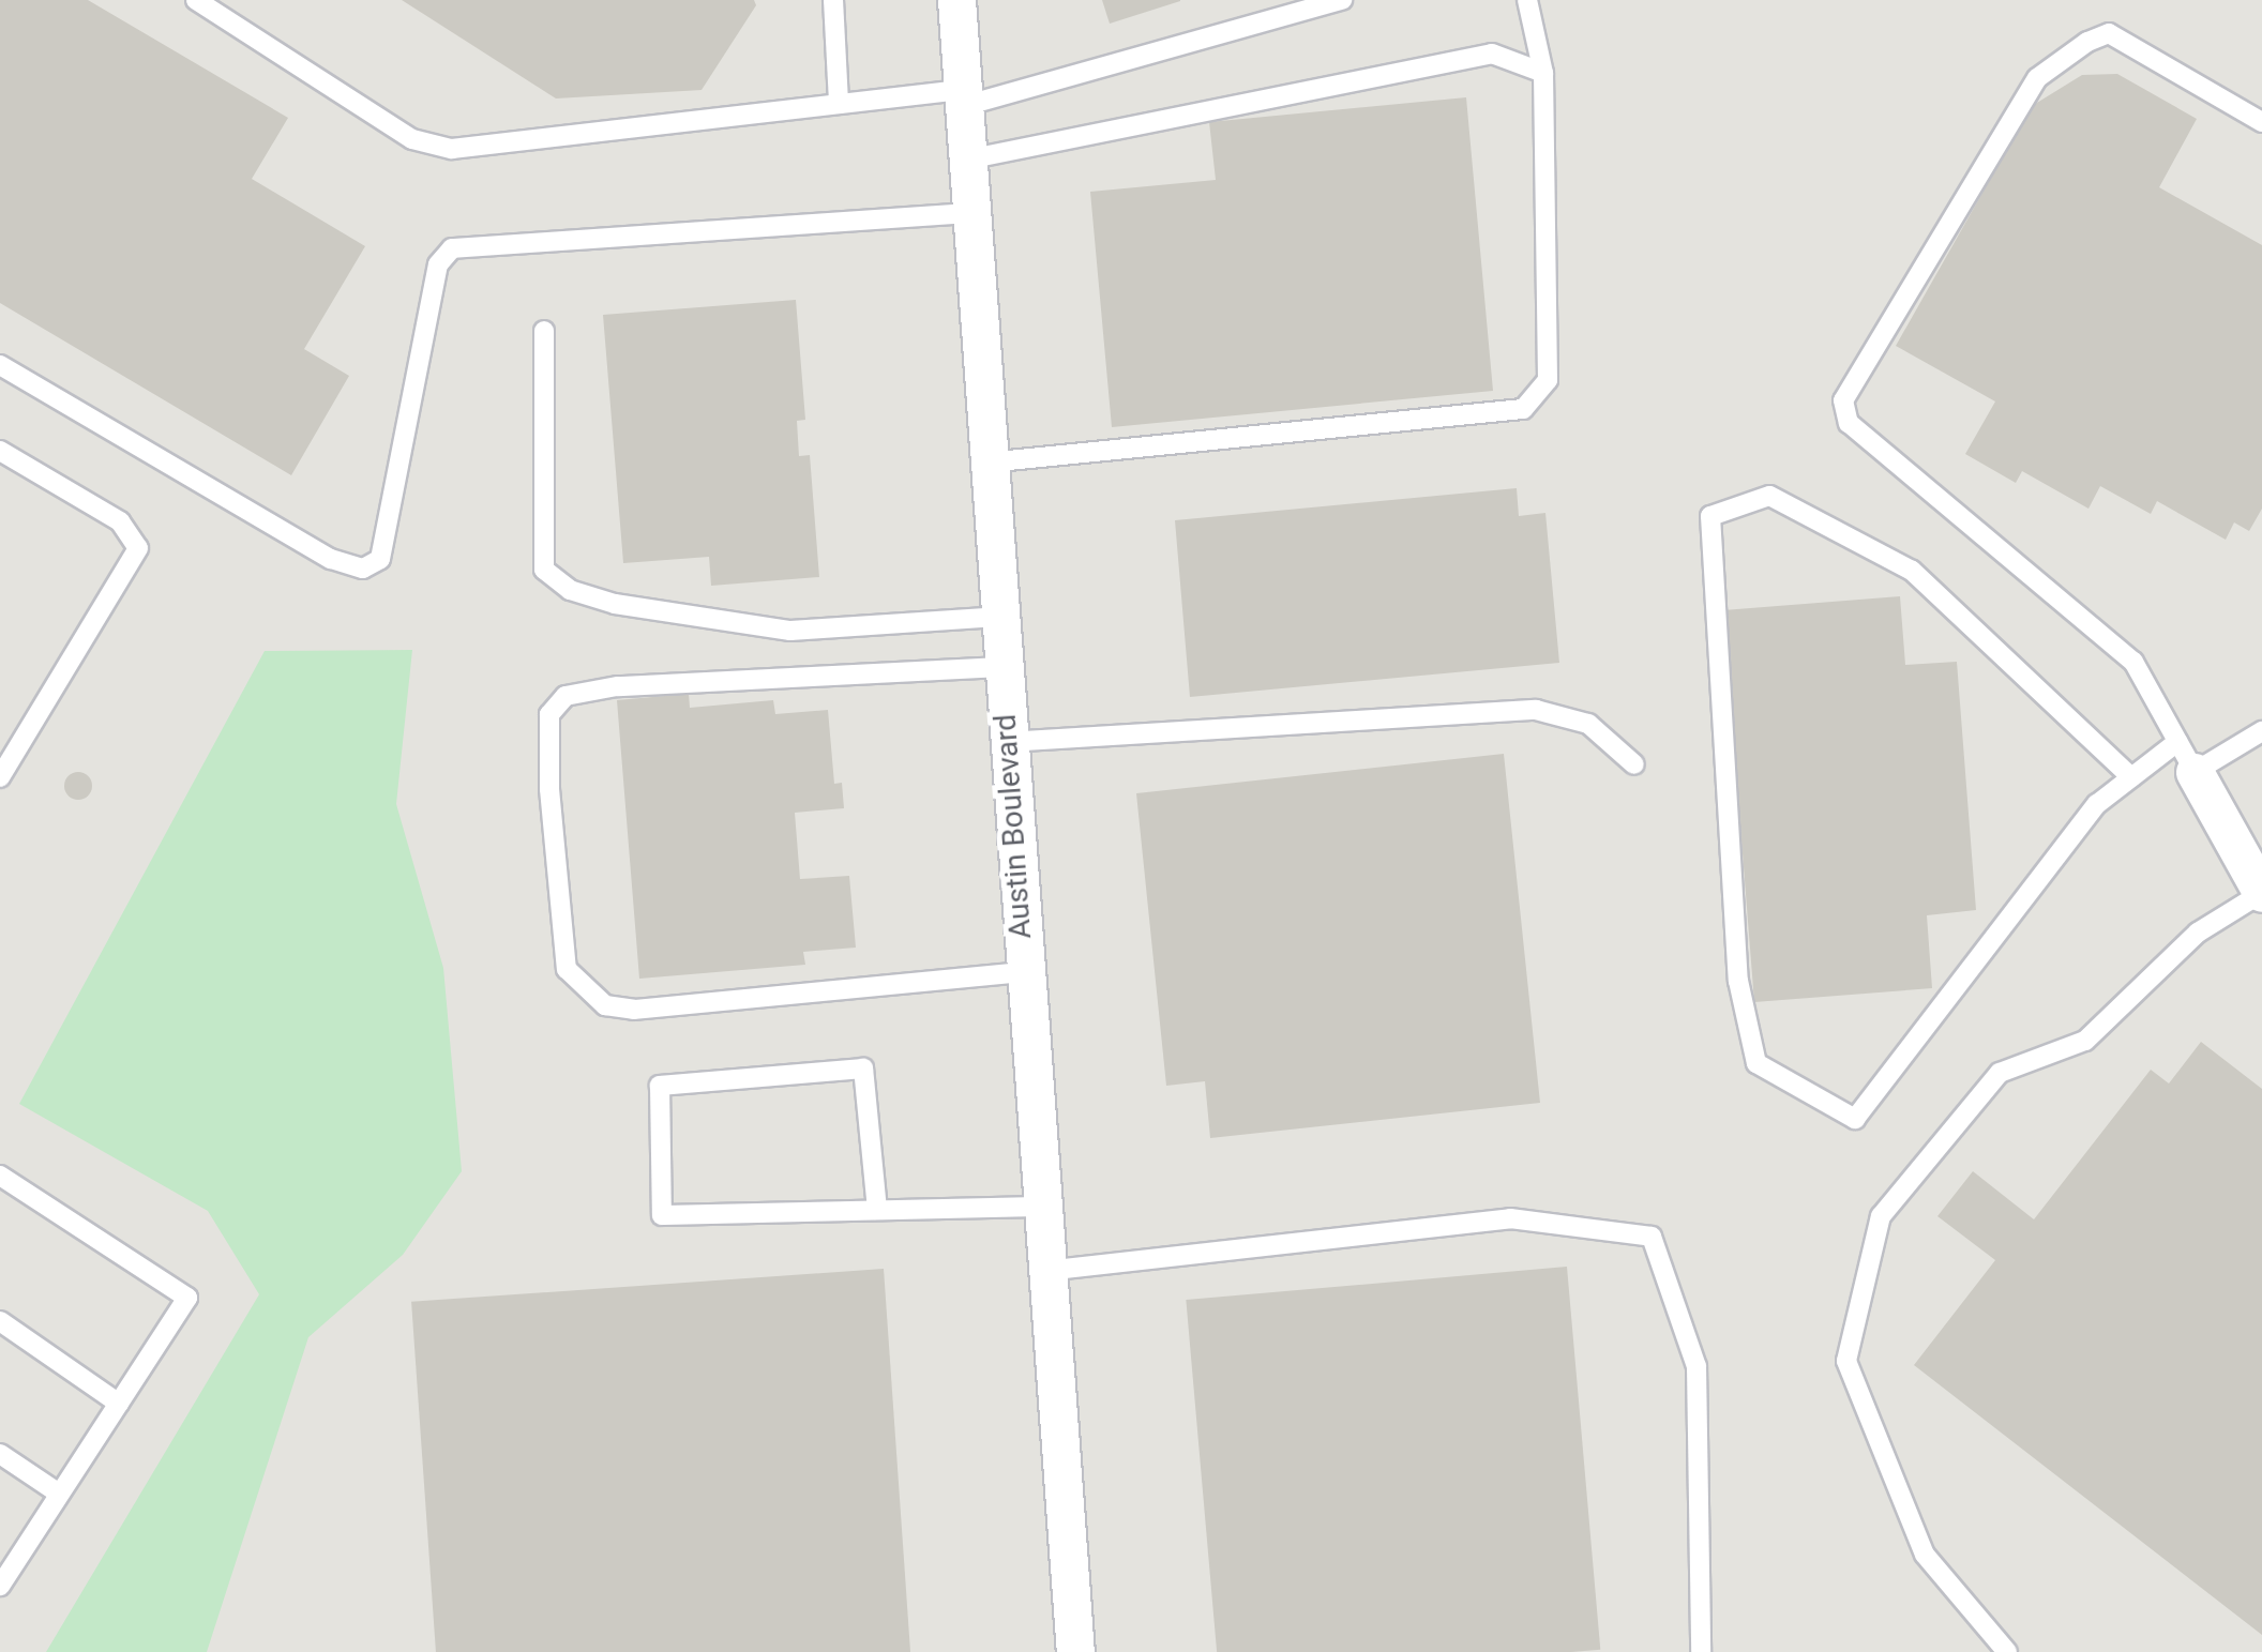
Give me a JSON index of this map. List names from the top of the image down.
{
  "streets": {
    "street": ["Austin Boulevard"]
  }
}
